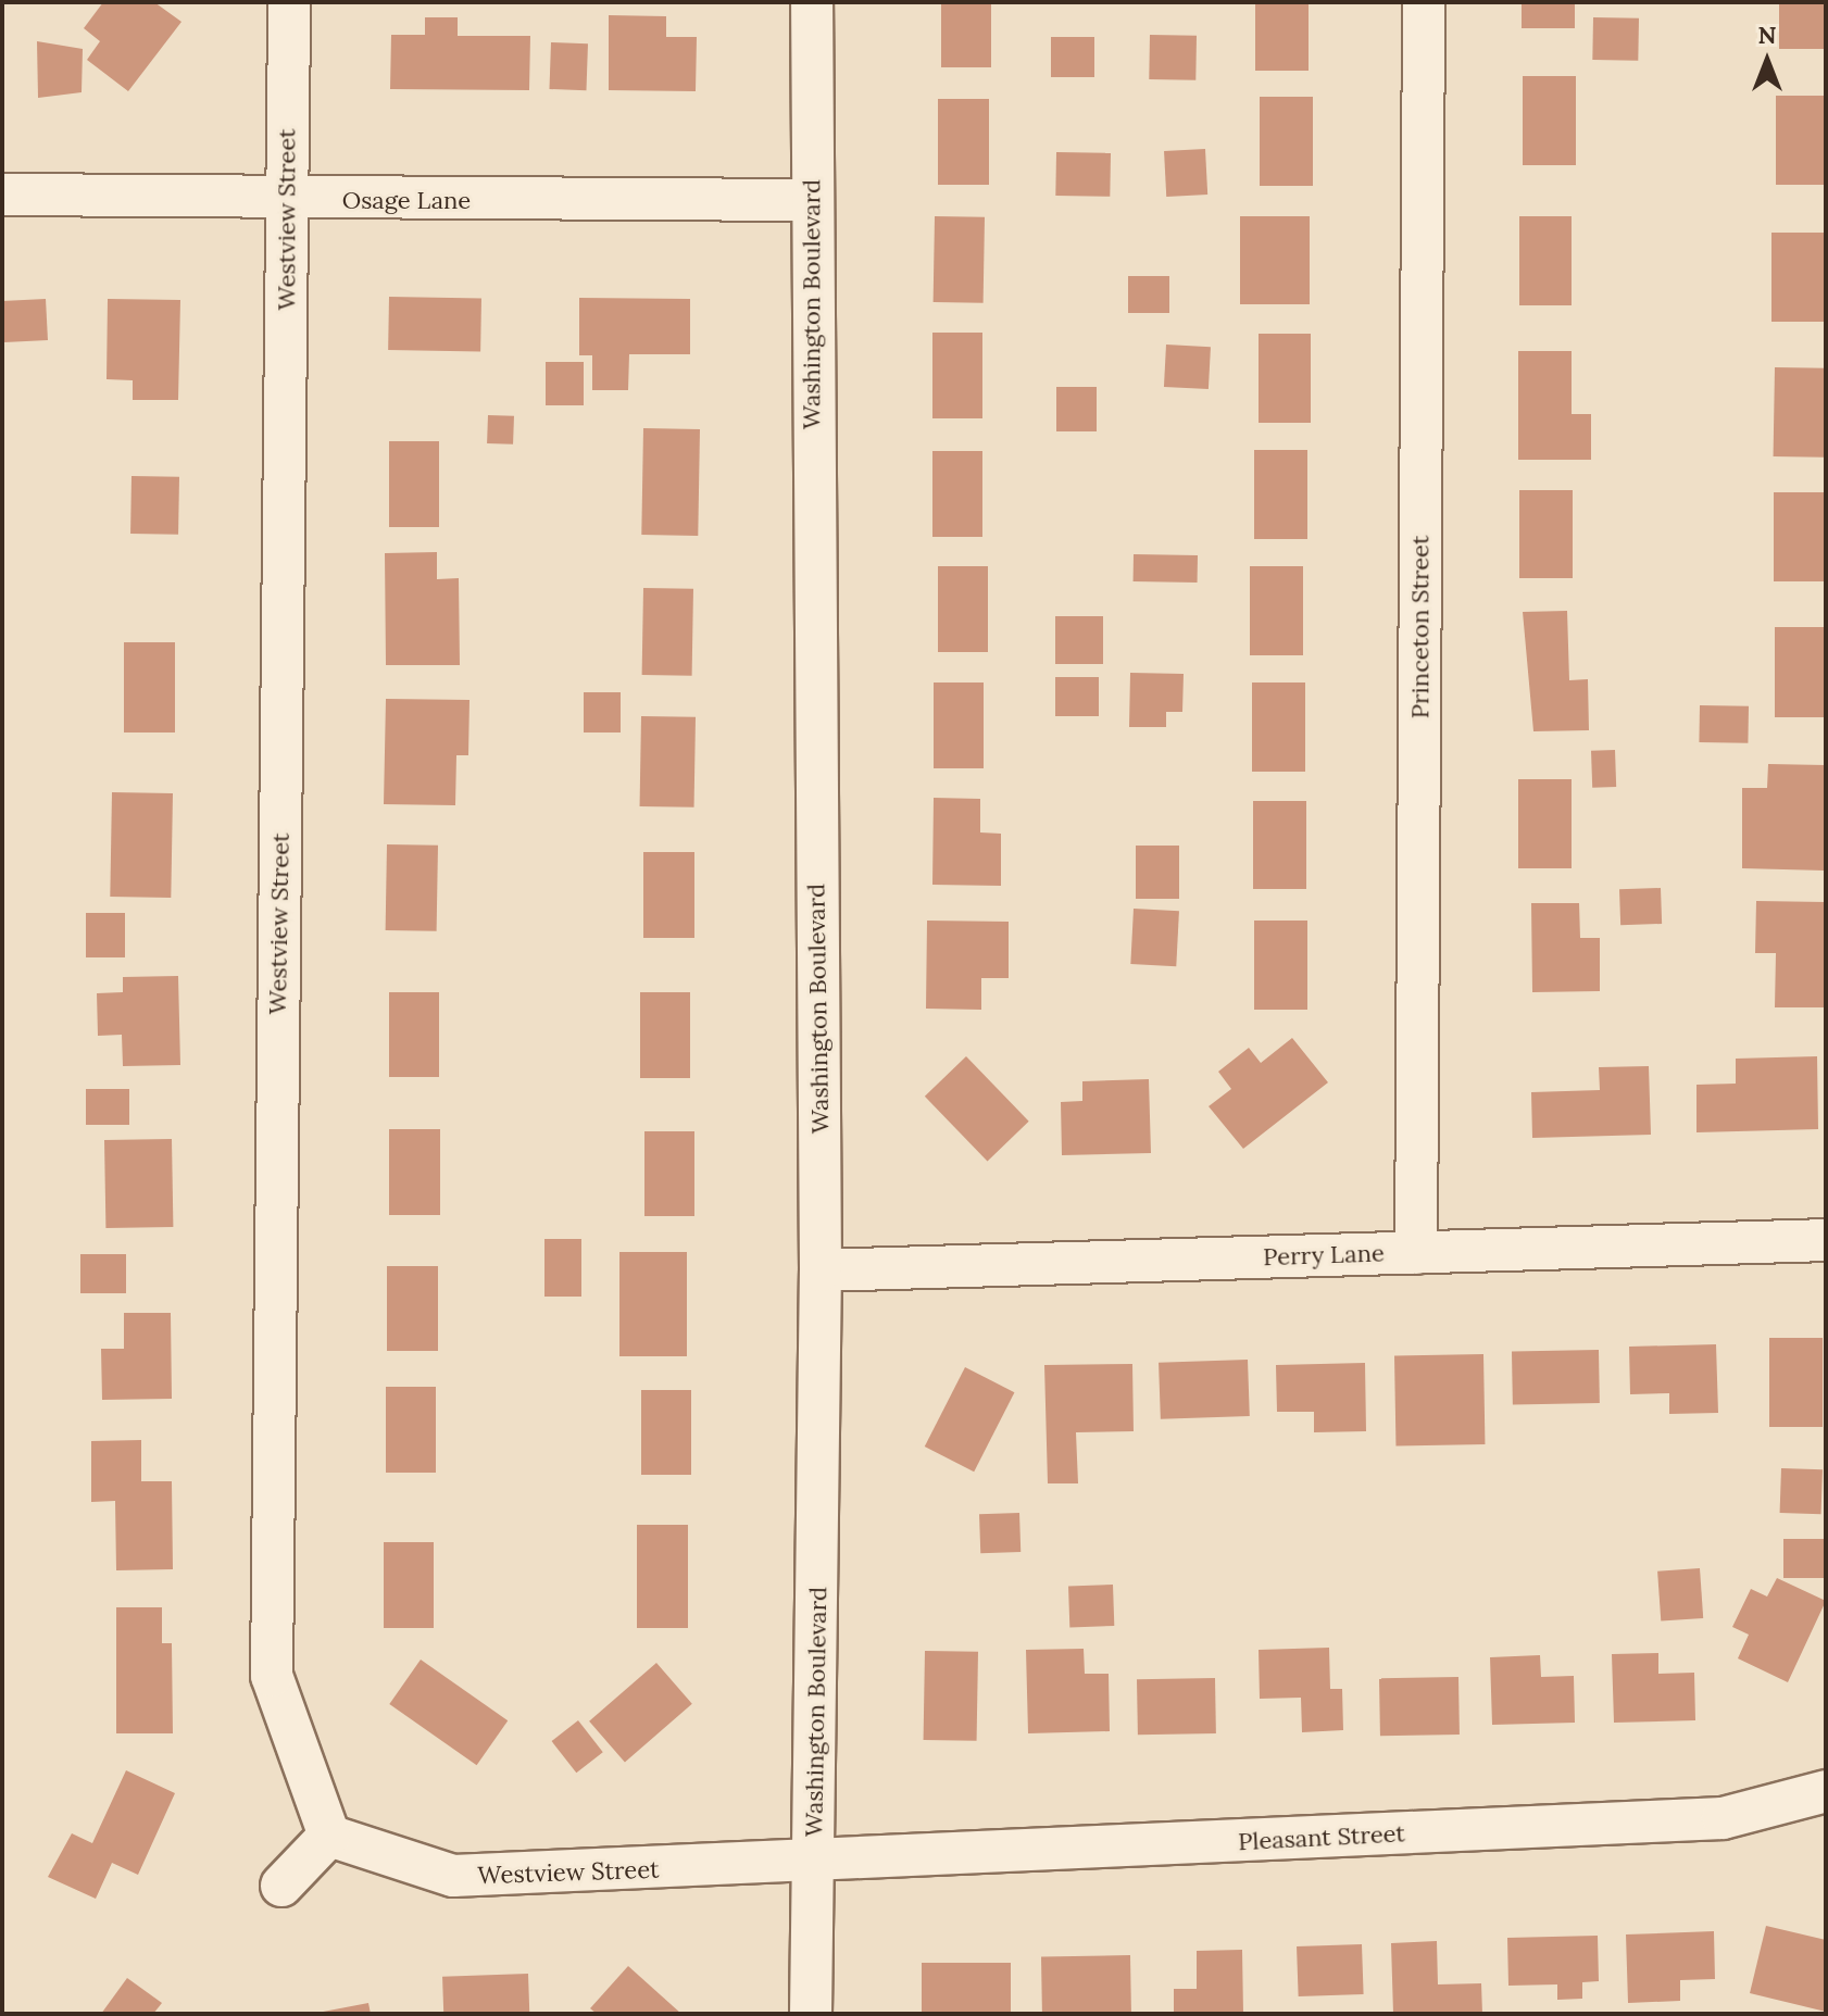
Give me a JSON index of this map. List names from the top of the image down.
{
  "streets": {
    "street": [
      "Osage Lane",
      "Westview Street",
      "Washington Boulevard",
      "Princeton Street",
      "Perry Lane",
      "Pleasant Street"
    ]
  },
  "crossings": [
    ["Osage Lane", "Westview Street"],
    ["Osage Lane", "Washington Boulevard"],
    ["Westview Street", "Washington Boulevard"],
    ["Westview Street", "Pleasant Street"],
    ["Washington Boulevard", "Perry Lane"],
    ["Washington Boulevard", "Pleasant Street"],
    ["Princeton Street", "Perry Lane"]
  ],
  "north": "top"
}
